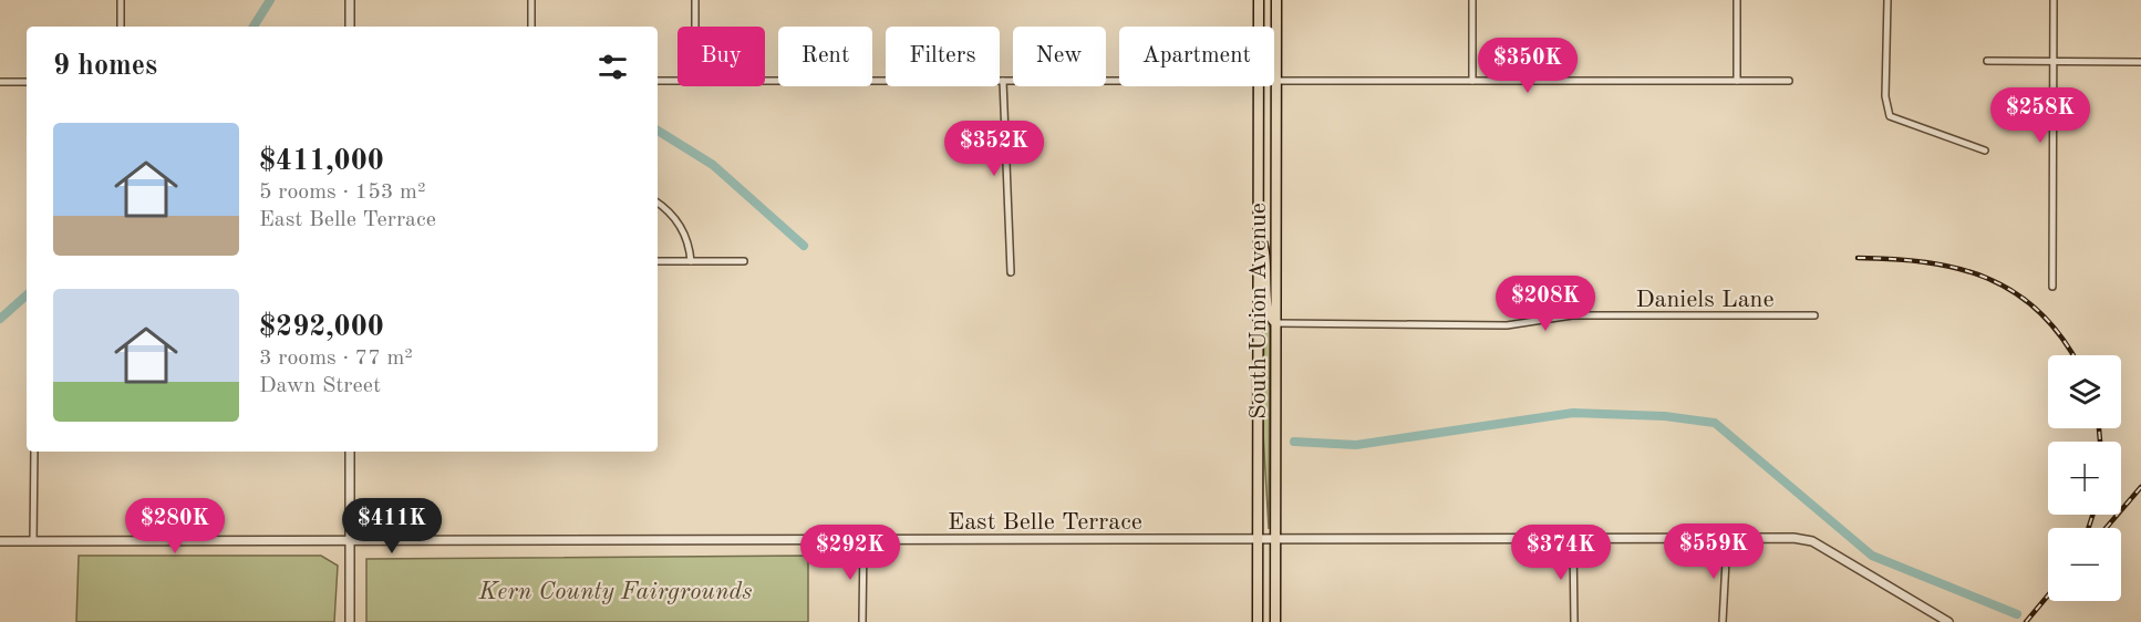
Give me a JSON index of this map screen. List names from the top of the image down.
{
  "streets": {
    "main road": ["South Union Avenue"],
    "street": ["Daniels Lane", "East Belle Terrace"]
  },
  "crossings": [
    ["Daniels Lane", "South Union Avenue"],
    ["South Union Avenue", "East Belle Terrace"]
  ],
  "parks": ["Kern County Fairgrounds"],
  "page": {
    "chip": [
      "Buy",
      "Rent",
      "Filters",
      "New",
      "Apartment"
    ],
    "heading": "9 homes",
    "price": [
      "$350K",
      "$258K",
      "$352K",
      "$208K",
      "$280K",
      "$411K",
      "$559K",
      "$292K",
      "$374K"
    ],
    "list": [
      {
        "name": "$411,000",
        "note": "5 rooms · 153 m² · East Belle Terrace"
      },
      {
        "name": "$292,000",
        "note": "3 rooms · 77 m² · Dawn Street"
      }
    ],
    "map_buttons": ["+", "−"]
  }
}
